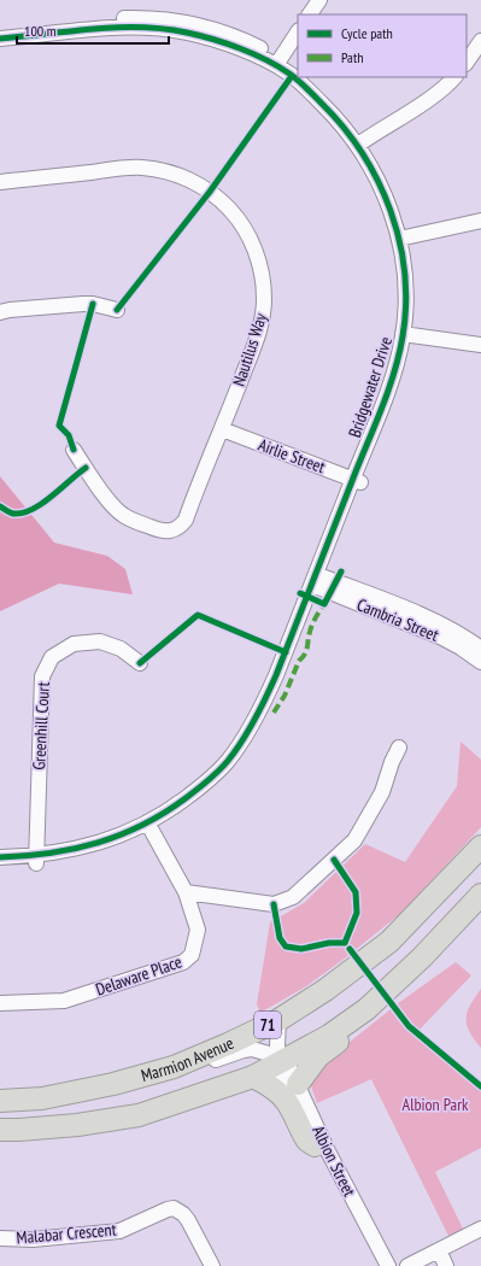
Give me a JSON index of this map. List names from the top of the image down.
{
  "streets": {
    "highway": ["71", "Marmion Avenue"],
    "street": [
      "Nautilus Way",
      "Bridgewater Drive",
      "Airlie Street",
      "Cambria Street",
      "Greenhill Court",
      "Delaware Place",
      "Albion Street",
      "Malabar Crescent"
    ]
  },
  "crossings": [
    ["Nautilus Way", "Airlie Street"],
    ["Bridgewater Drive", "Airlie Street"],
    ["Bridgewater Drive", "Cambria Street"],
    ["Bridgewater Drive", "Greenhill Court"],
    ["Bridgewater Drive", "Delaware Place"],
    ["71", "Albion Street"],
    ["Marmion Avenue", "Albion Street"]
  ],
  "parks": ["Albion Park"],
  "legend": ["Cycle path", "Path"],
  "scale_bar": "100 m"
}
